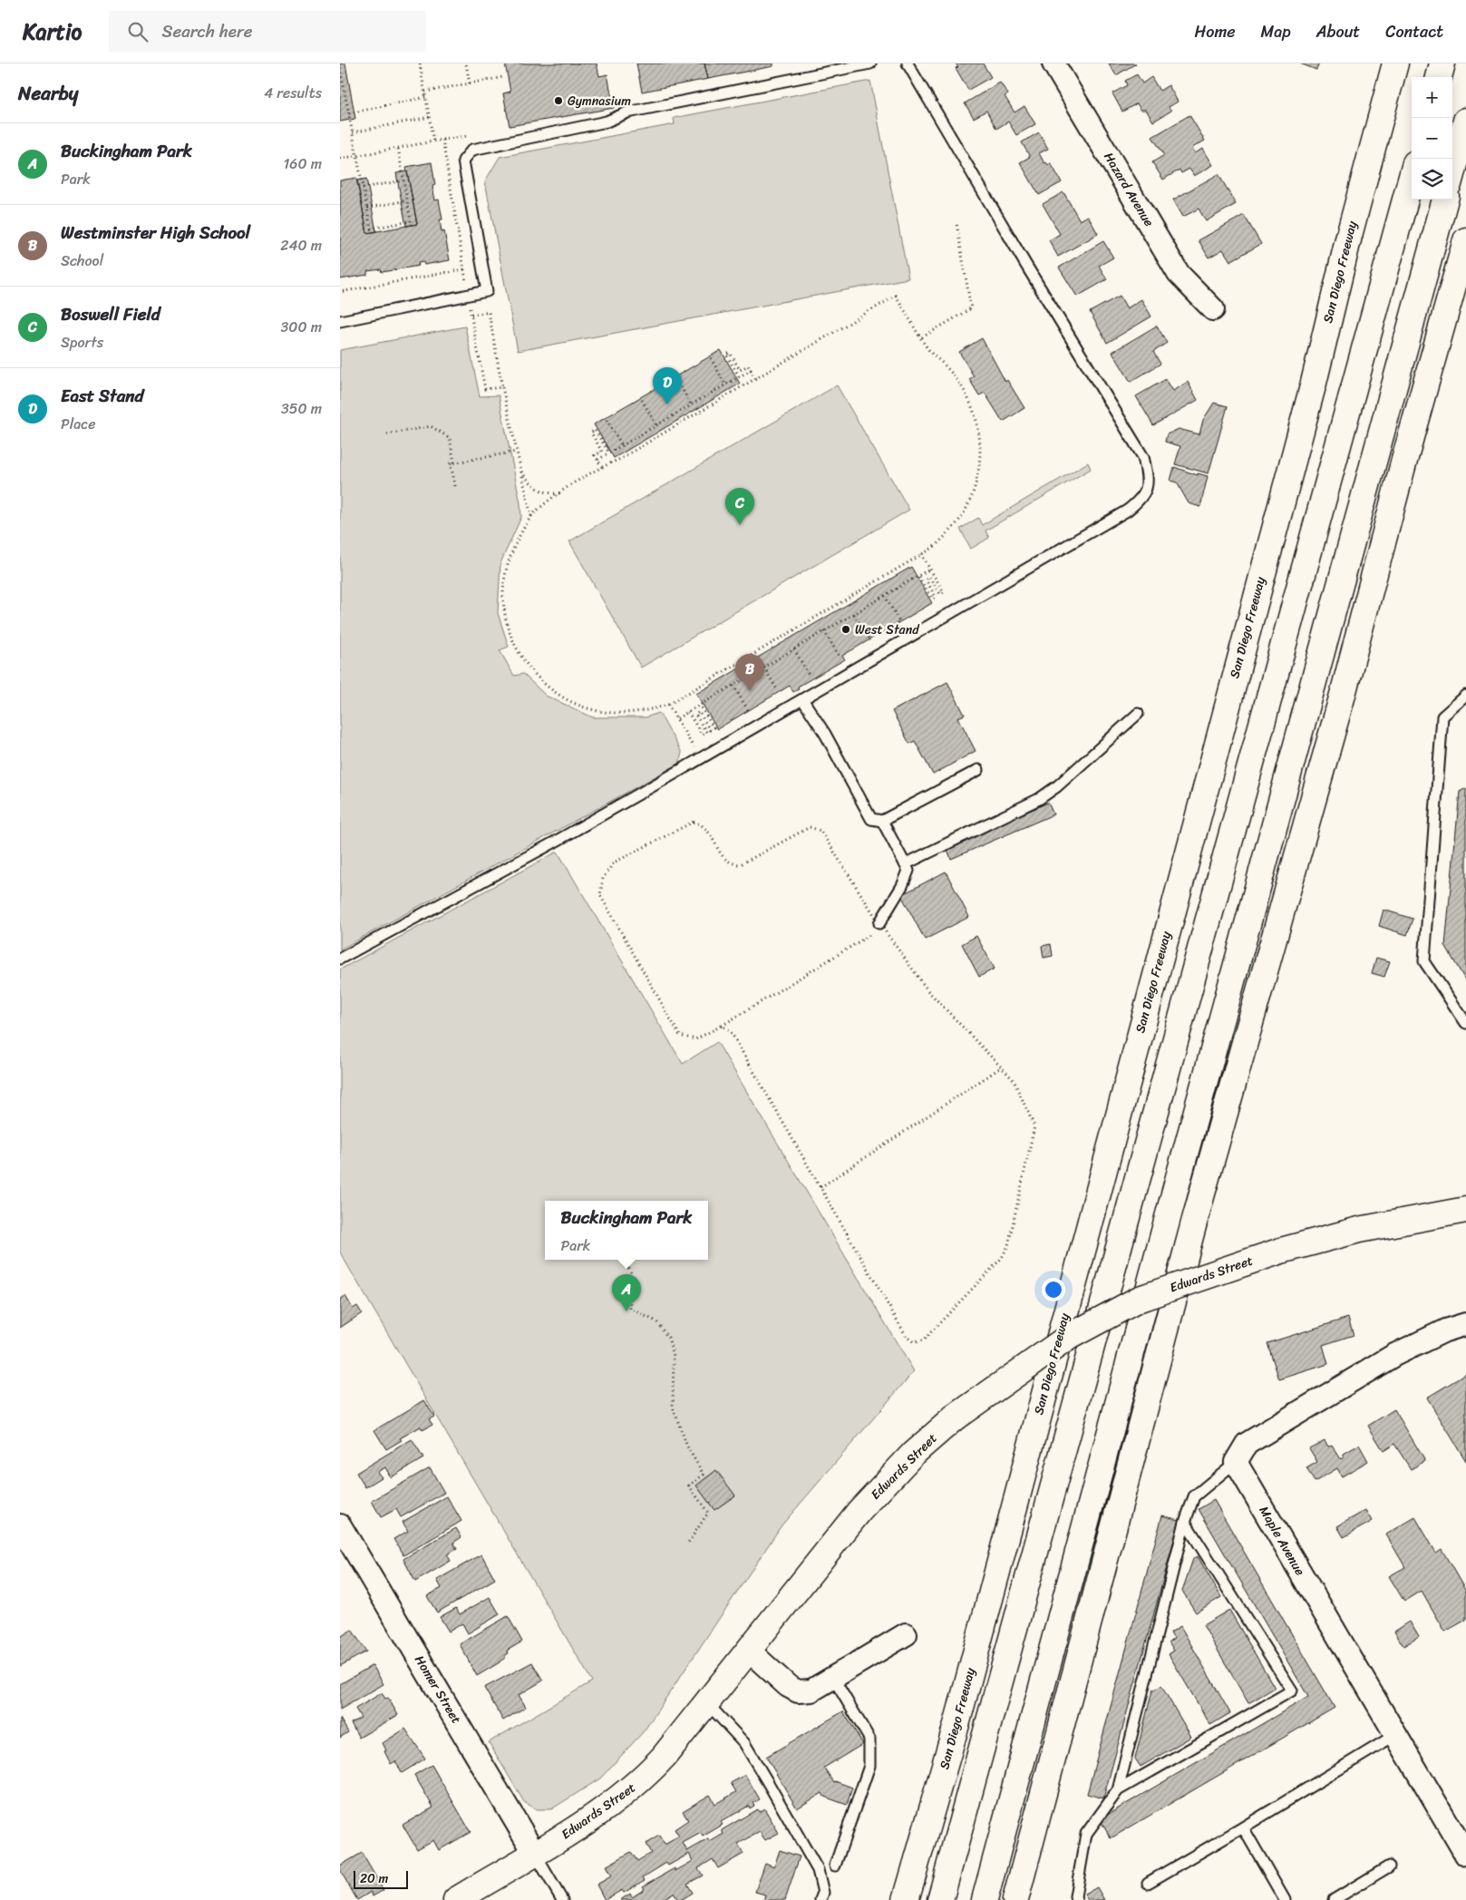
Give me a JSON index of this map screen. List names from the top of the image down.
{
  "streets": {
    "main road": ["San Diego Freeway", "Edwards Street"],
    "street": ["Hazard Avenue", "Maple Avenue", "Homer Street"]
  },
  "crossings": [
    ["Edwards Street", "Homer Street"]
  ],
  "places": ["Gymnasium", "West Stand"],
  "scale_bar": "20 m",
  "page": {
    "header": "Kartio",
    "search": "Search here",
    "nav": [
      "Home",
      "Map",
      "About",
      "Contact"
    ],
    "heading": ["Nearby", "4 results"],
    "map_buttons": ["+", "−"],
    "list": [
      {
        "mark": "A",
        "name": "Buckingham Park",
        "note": "Park",
        "value": "160 m"
      },
      {
        "mark": "B",
        "name": "Westminster High School",
        "note": "School",
        "value": "240 m"
      },
      {
        "mark": "C",
        "name": "Boswell Field",
        "note": "Sports",
        "value": "300 m"
      },
      {
        "mark": "D",
        "name": "East Stand",
        "note": "Place",
        "value": "350 m"
      }
    ],
    "pins": [
      "D",
      "C",
      "B",
      "A"
    ],
    "popup": ["Buckingham Park", "Park"],
    "scale": "20 m"
  }
}
